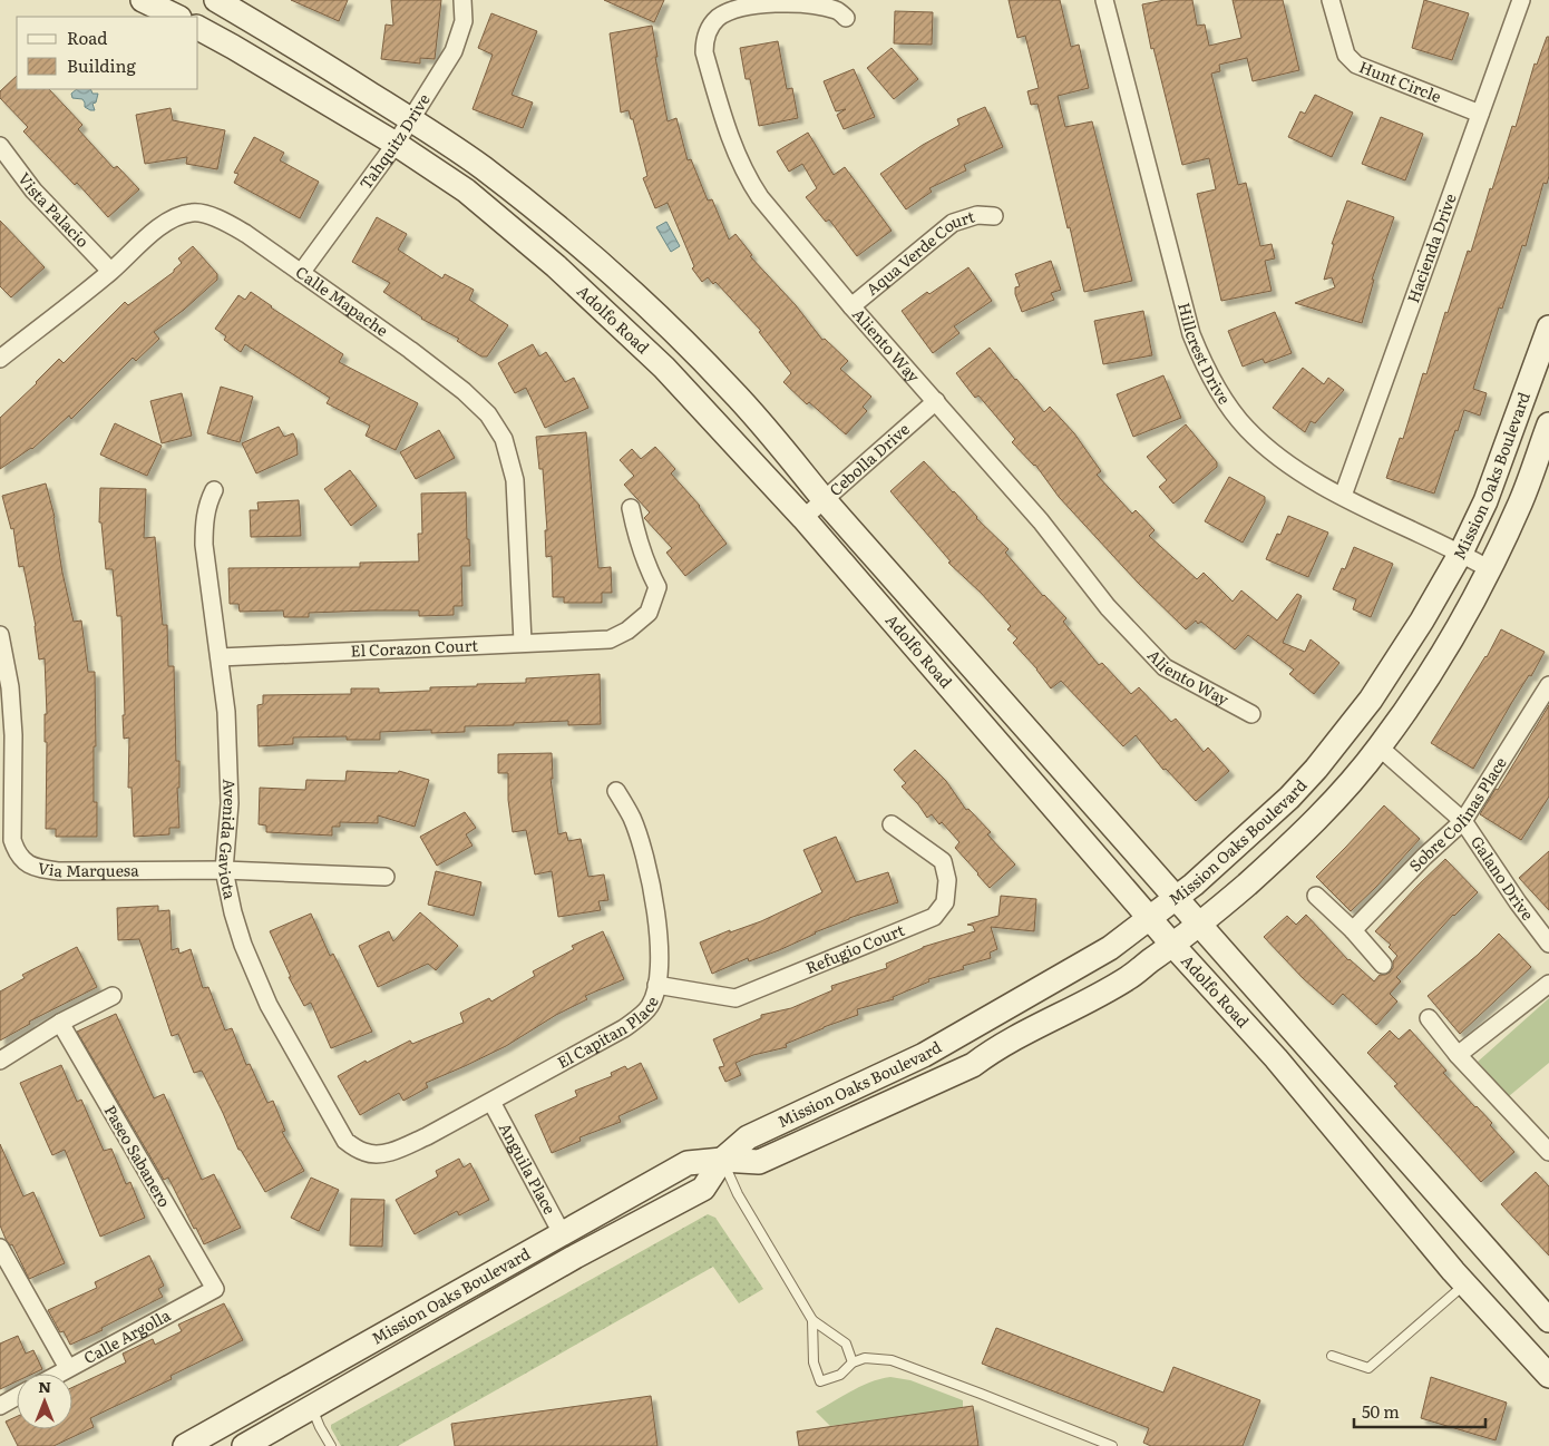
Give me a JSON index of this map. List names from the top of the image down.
{
  "streets": {
    "main road": ["Adolfo Road", "Mission Oaks Boulevard"],
    "street": [
      "Hunt Circle",
      "Tahquitz Drive",
      "Vista Palacio",
      "Hacienda Drive",
      "Aqua Verde Court",
      "Calle Mapache",
      "Aliento Way",
      "Hillcrest Drive",
      "Cebolla Drive",
      "El Corazon Court",
      "Sobre Colinas Place",
      "Avenida Gaviota",
      "Via Marquesa",
      "Galano Drive",
      "Refugio Court",
      "El Capitan Place",
      "Paseo Sabanero",
      "Anguila Place",
      "Calle Argolla"
    ]
  },
  "crossings": [
    ["Hunt Circle", "Hacienda Drive"],
    ["Tahquitz Drive", "Calle Mapache"],
    ["Tahquitz Drive", "Adolfo Road"],
    ["Vista Palacio", "Calle Mapache"],
    ["Hacienda Drive", "Hillcrest Drive"],
    ["Aqua Verde Court", "Aliento Way"],
    ["Calle Mapache", "El Corazon Court"],
    ["Adolfo Road", "Cebolla Drive"],
    ["Adolfo Road", "Mission Oaks Boulevard"],
    ["Aliento Way", "Cebolla Drive"],
    ["Hillcrest Drive", "Mission Oaks Boulevard"],
    ["Mission Oaks Boulevard", "Galano Drive"],
    ["Mission Oaks Boulevard", "Anguila Place"],
    ["El Corazon Court", "Avenida Gaviota"],
    ["Sobre Colinas Place", "Galano Drive"],
    ["Avenida Gaviota", "Via Marquesa"],
    ["Avenida Gaviota", "El Capitan Place"],
    ["Refugio Court", "El Capitan Place"],
    ["El Capitan Place", "Anguila Place"],
    ["Paseo Sabanero", "Calle Argolla"]
  ],
  "legend": ["Road", "Building"],
  "scale_bar": "50 m",
  "north": "top"
}
